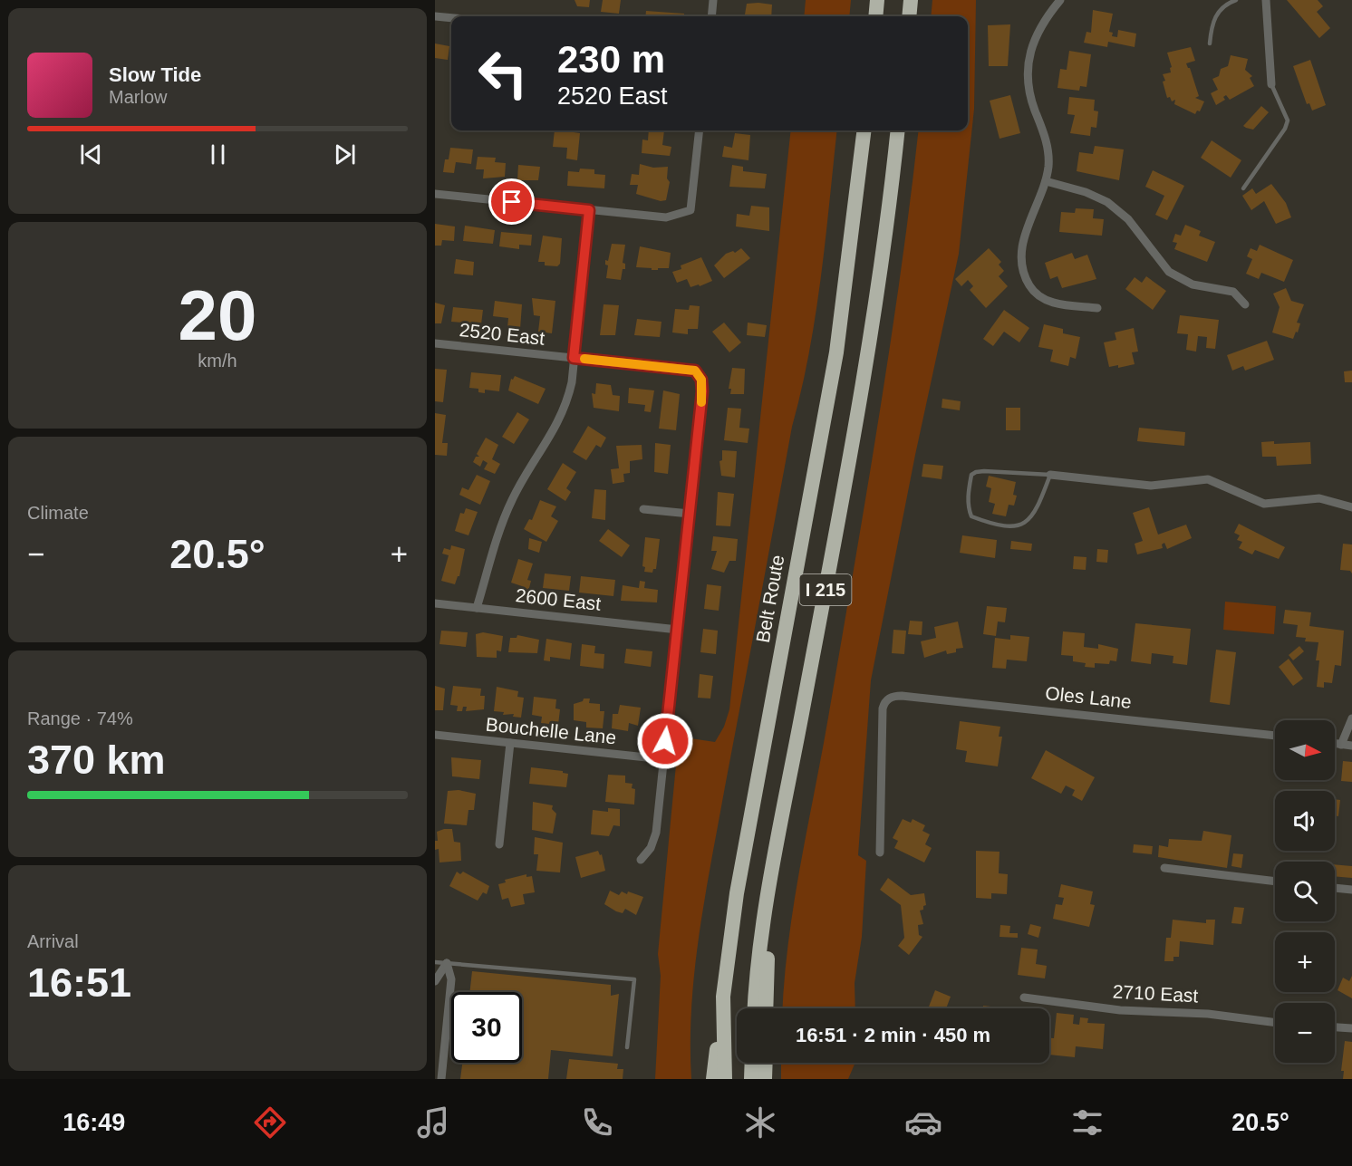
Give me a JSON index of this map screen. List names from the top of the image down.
{
  "streets": {
    "highway": ["I 215", "Belt Route"],
    "street": [
      "2520 East",
      "2600 East",
      "Oles Lane",
      "Bouchelle Lane",
      "2710 East"
    ]
  },
  "north": "right",
  "page": {
    "turn": ["230 m", "2520 East"],
    "song": ["Slow Tide", "Marlow"],
    "tile": [
      ["20", "km/h"],
      "Climate",
      ["Range · 74%", "370 km"],
      ["Arrival", "16:51"]
    ],
    "heat": ["−", "20.5°", "+"],
    "map_buttons": ["+", "−"],
    "limit": "30",
    "trip": "16:51 · 2 min · 450 m",
    "tabs": ["16:49", "20.5°"]
  }
}
